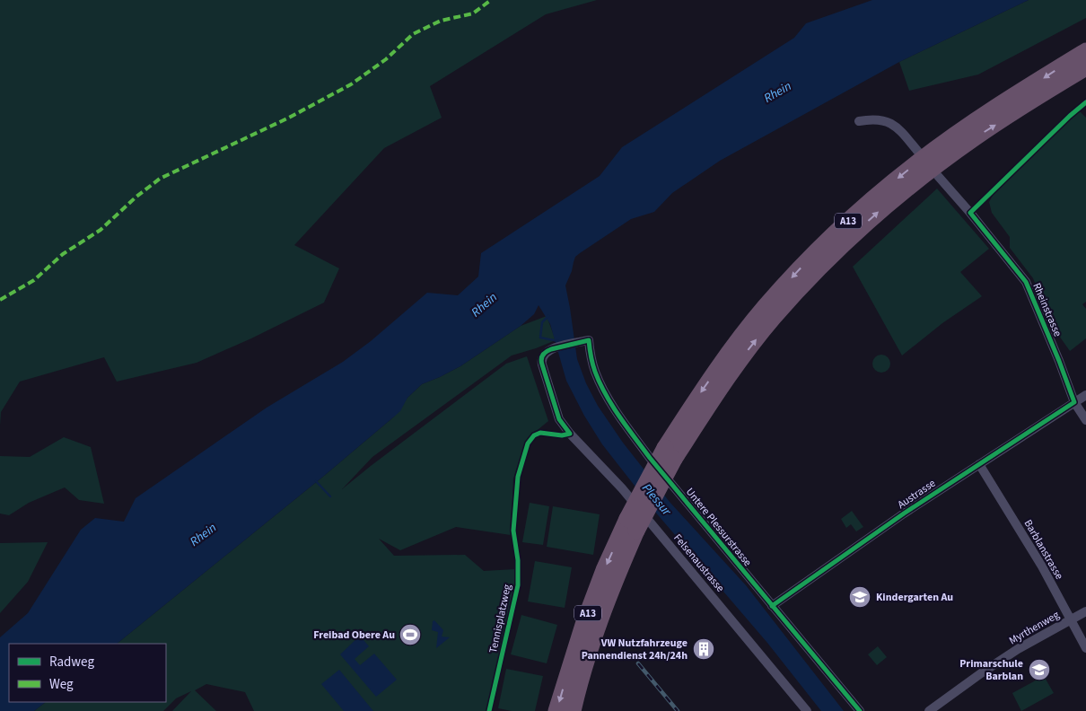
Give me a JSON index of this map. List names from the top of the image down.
{
  "streets": {
    "highway": ["A13"],
    "street": [
      "Rheinstrasse",
      "Austrasse",
      "Untere Plessurstrasse",
      "Barblanstrasse",
      "Felsenaustrasse",
      "Myrthenweg"
    ],
    "cycle path": ["Tennisplatzweg"]
  },
  "crossings": [
    ["Rheinstrasse", "Austrasse"],
    ["Austrasse", "Untere Plessurstrasse"],
    ["Austrasse", "Barblanstrasse"],
    ["Untere Plessurstrasse", "Felsenaustrasse"],
    ["Barblanstrasse", "Myrthenweg"]
  ],
  "water": ["Rhein", "Plessur"],
  "places": {
    "school or university": ["Kindergarten Au", "Primarschule Barblan"],
    "sports": ["Freibad Obere Au"],
    "building": ["VW Nutzfahrzeuge Pannendienst 24h/24h"]
  },
  "legend": ["Radweg", "Weg"]
}
